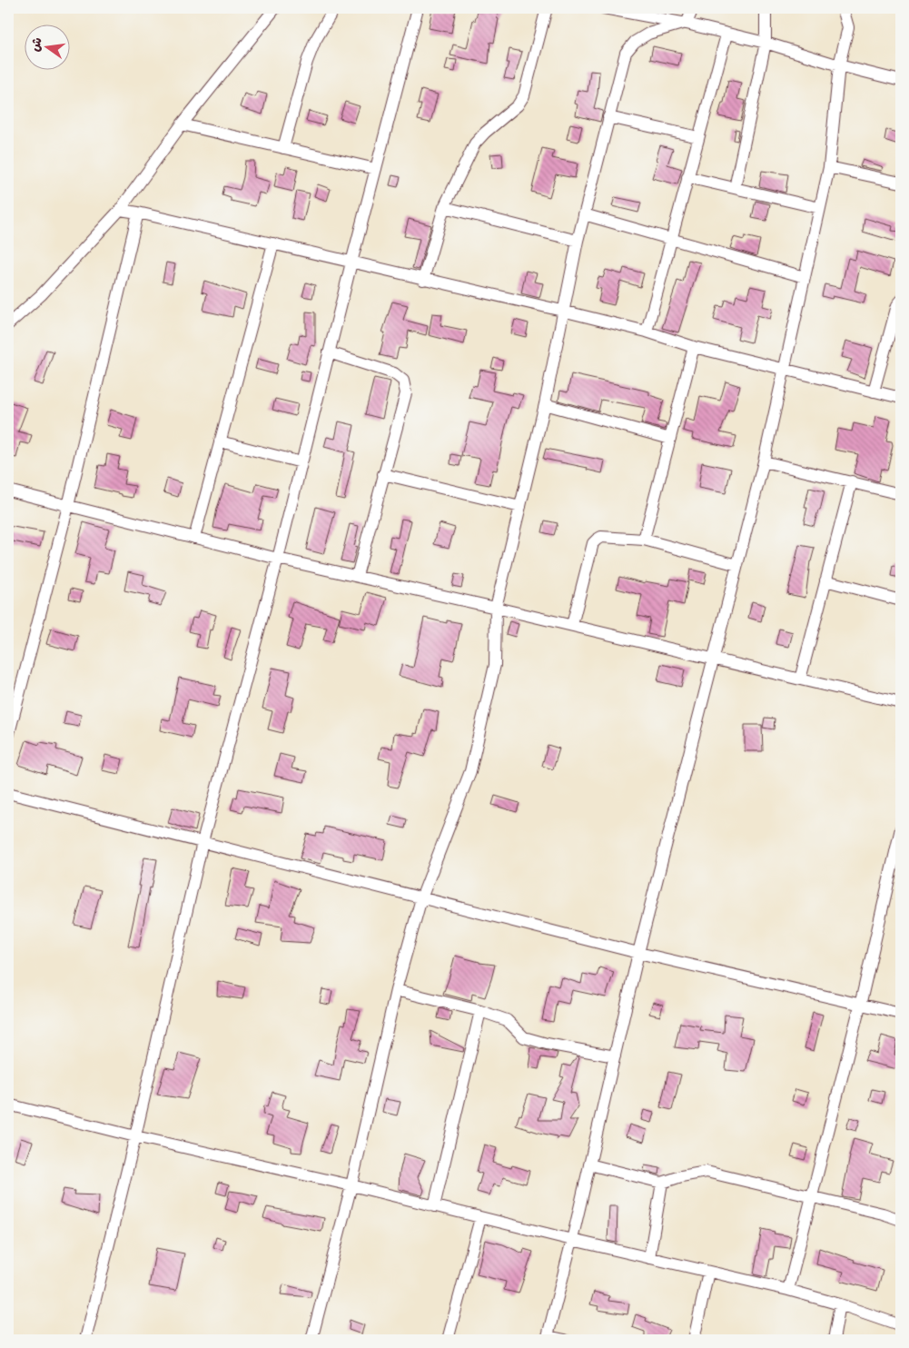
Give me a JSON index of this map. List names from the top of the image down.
{
  "north": "left"
}
